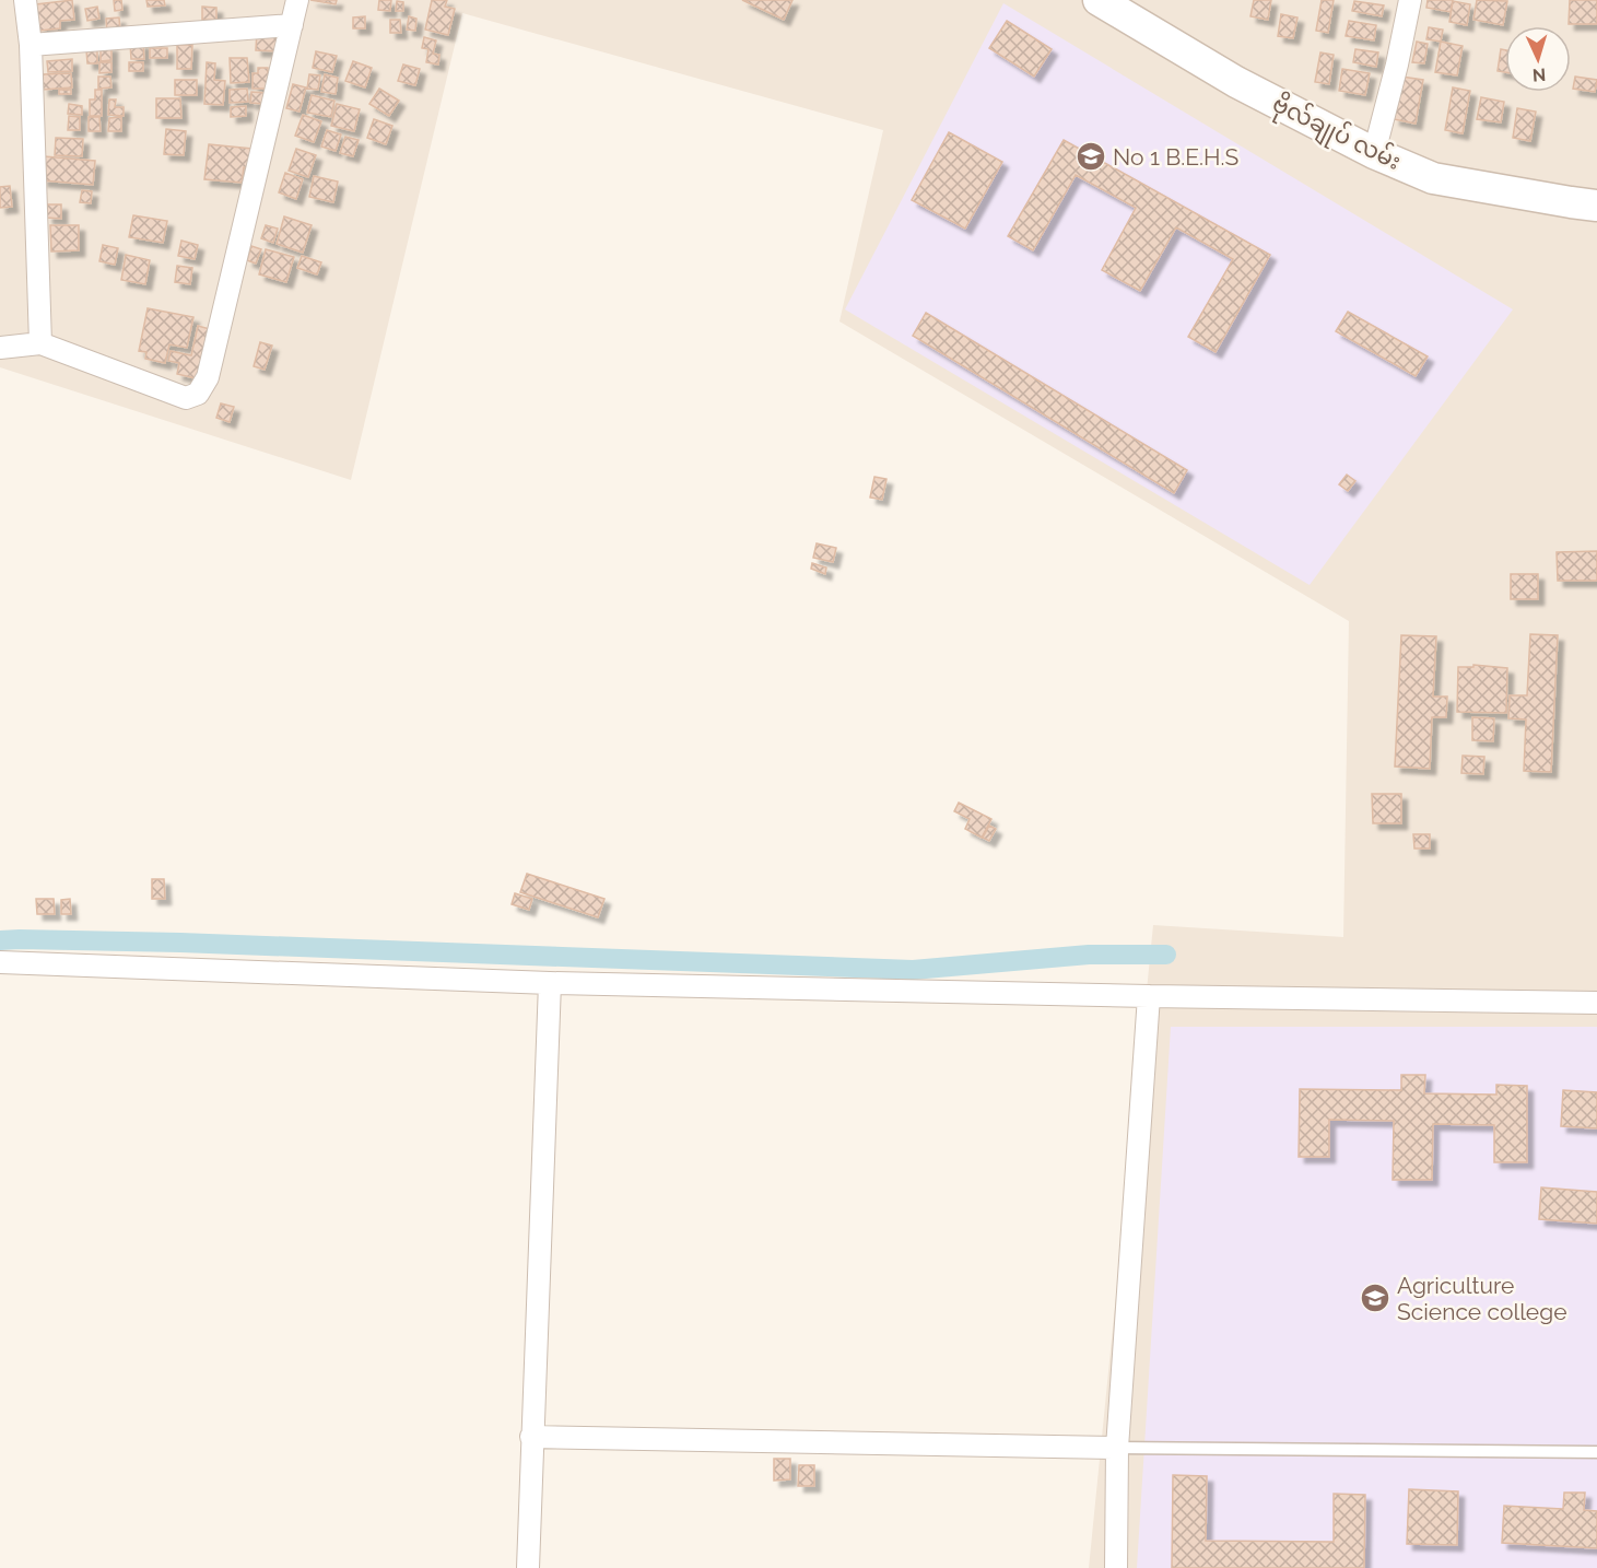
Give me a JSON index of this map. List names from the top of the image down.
{
  "streets": {
    "main road": ["ဗိုလ်ချုပ် လမ်း"]
  },
  "places": {
    "school or university": ["No 1 B.E.H.S", "Agriculture Science college"]
  },
  "north": "bottom"
}
